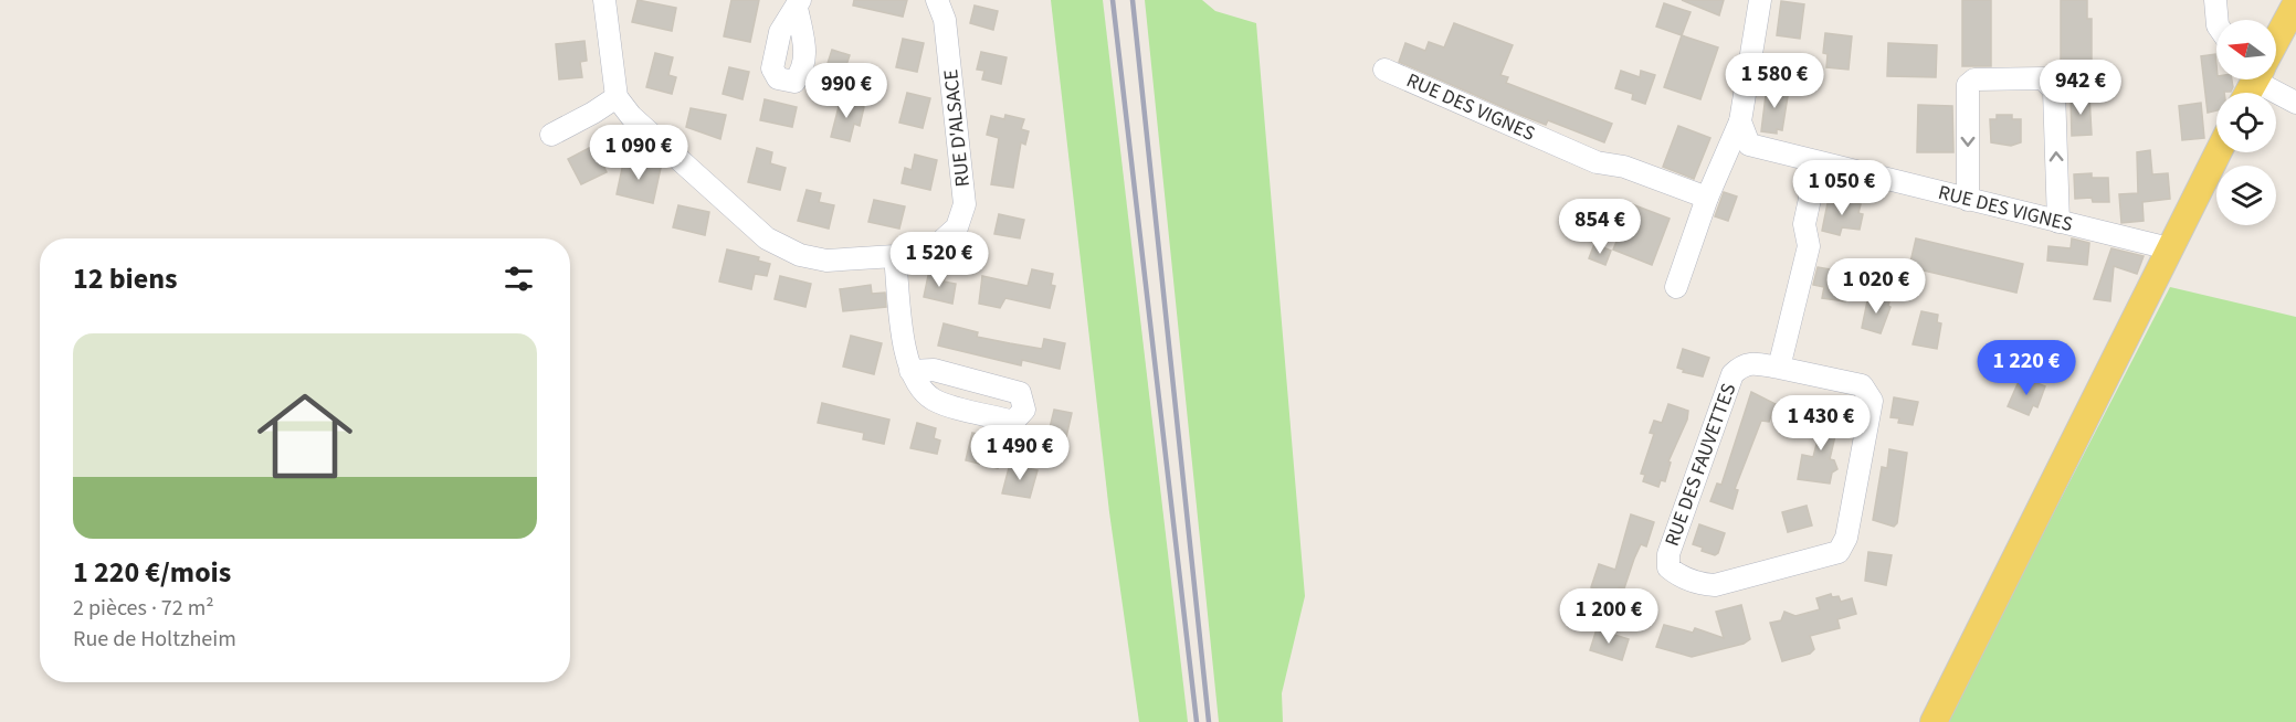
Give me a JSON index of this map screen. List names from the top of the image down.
{
  "streets": {
    "street": ["RUE DES VIGNES", "RUE D'ALSACE", "RUE DES FAUVETTES"]
  },
  "north": "left",
  "page": {
    "price": [
      "1 580 €",
      "942 €",
      "990 €",
      "1 090 €",
      "1 050 €",
      "854 €",
      "1 520 €",
      "1 020 €",
      "1 220 €",
      "1 430 €",
      "1 490 €",
      "1 200 €"
    ],
    "heading": "12 biens",
    "list": [
      {
        "name": "1 220 €/mois",
        "note": "2 pièces · 72 m² · Rue de Holtzheim"
      }
    ]
  }
}
